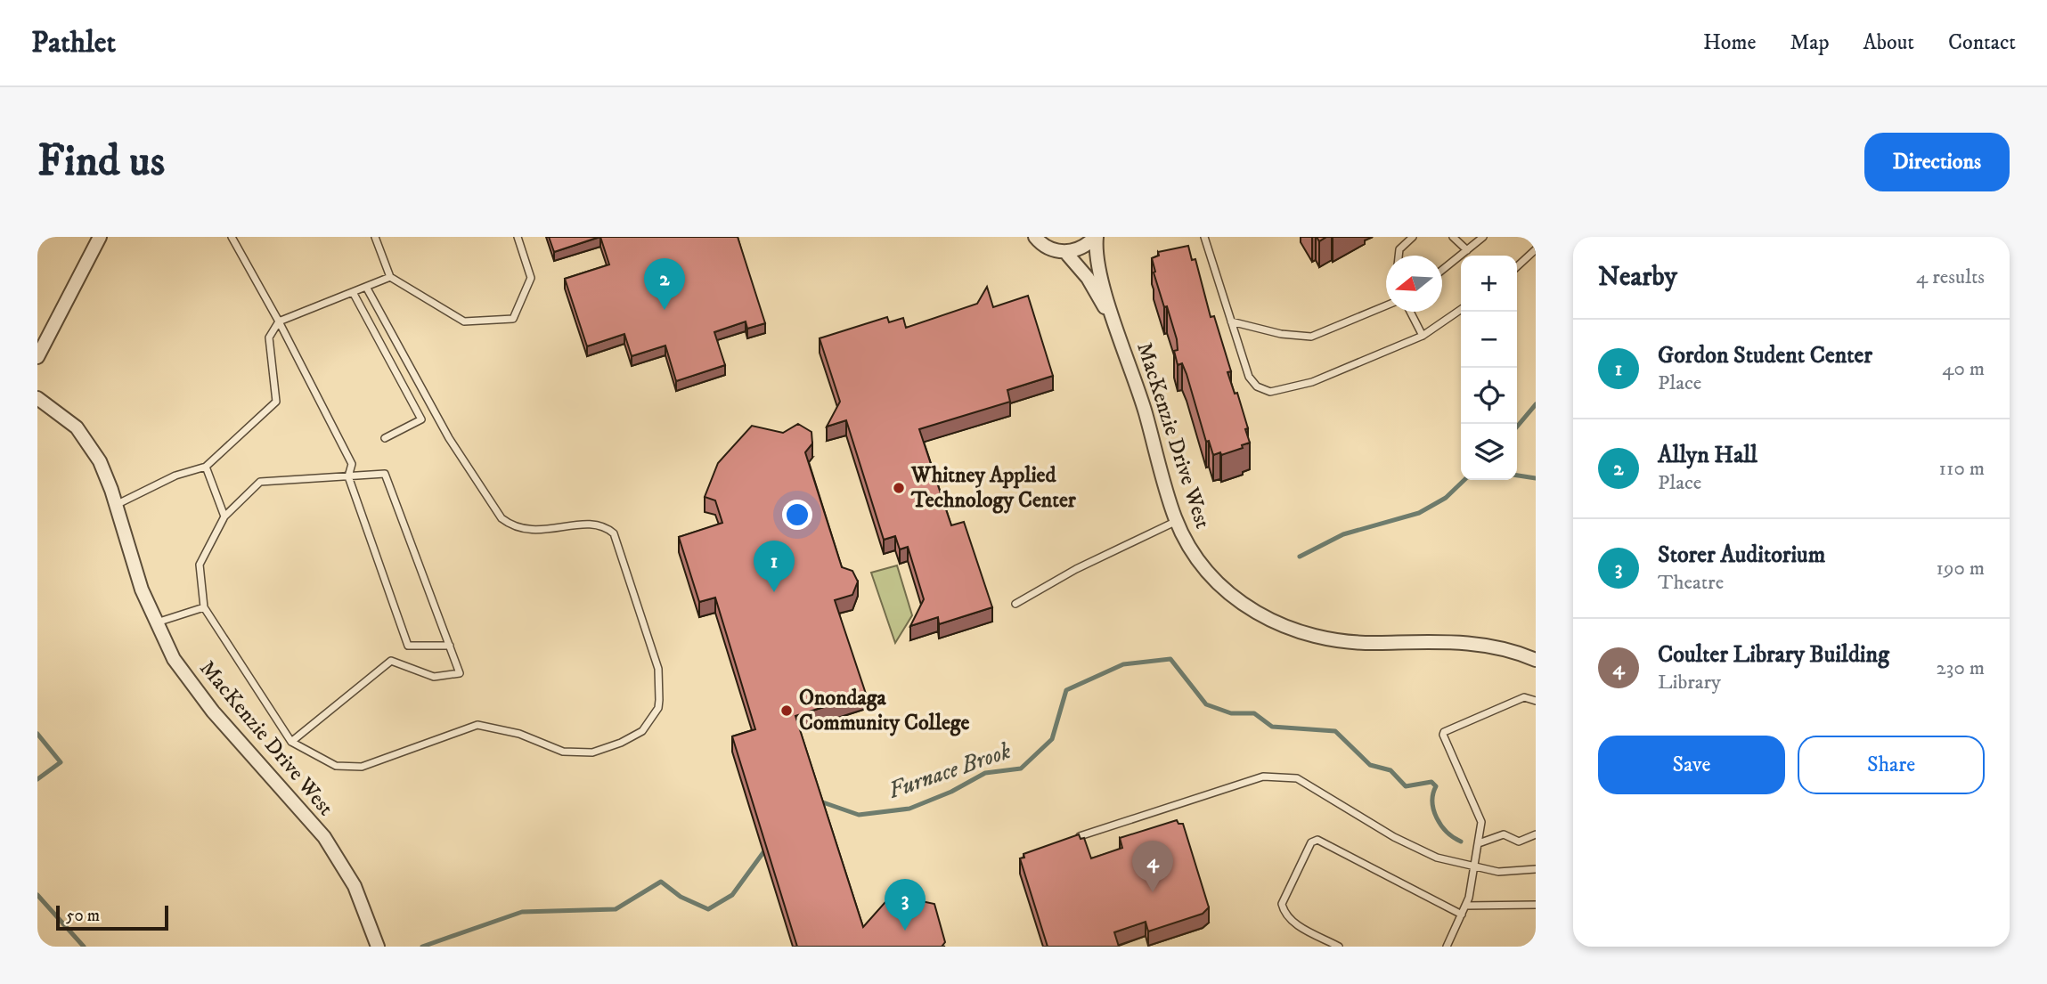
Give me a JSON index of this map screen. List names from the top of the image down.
{
  "streets": {
    "street": ["MacKenzie Drive West"]
  },
  "water": ["Furnace Brook"],
  "places": ["Whitney Applied Technology Center", "Onondaga Community College"],
  "scale_bar": "50 m",
  "north": "left",
  "page": {
    "header": "Pathlet",
    "nav": [
      "Home",
      "Map",
      "About",
      "Contact"
    ],
    "buttons": [
      "Directions",
      ["Save", "Share"]
    ],
    "title": "Find us",
    "heading": ["Nearby", "4 results"],
    "map_buttons": ["+", "−"],
    "pins": [
      "2",
      "1",
      "4",
      "3"
    ],
    "list": [
      {
        "mark": "1",
        "name": "Gordon Student Center",
        "note": "Place",
        "value": "40 m"
      },
      {
        "mark": "2",
        "name": "Allyn Hall",
        "note": "Place",
        "value": "110 m"
      },
      {
        "mark": "3",
        "name": "Storer Auditorium",
        "note": "Theatre",
        "value": "190 m"
      },
      {
        "mark": "4",
        "name": "Coulter Library Building",
        "note": "Library",
        "value": "230 m"
      }
    ],
    "scale": "50 m"
  }
}
